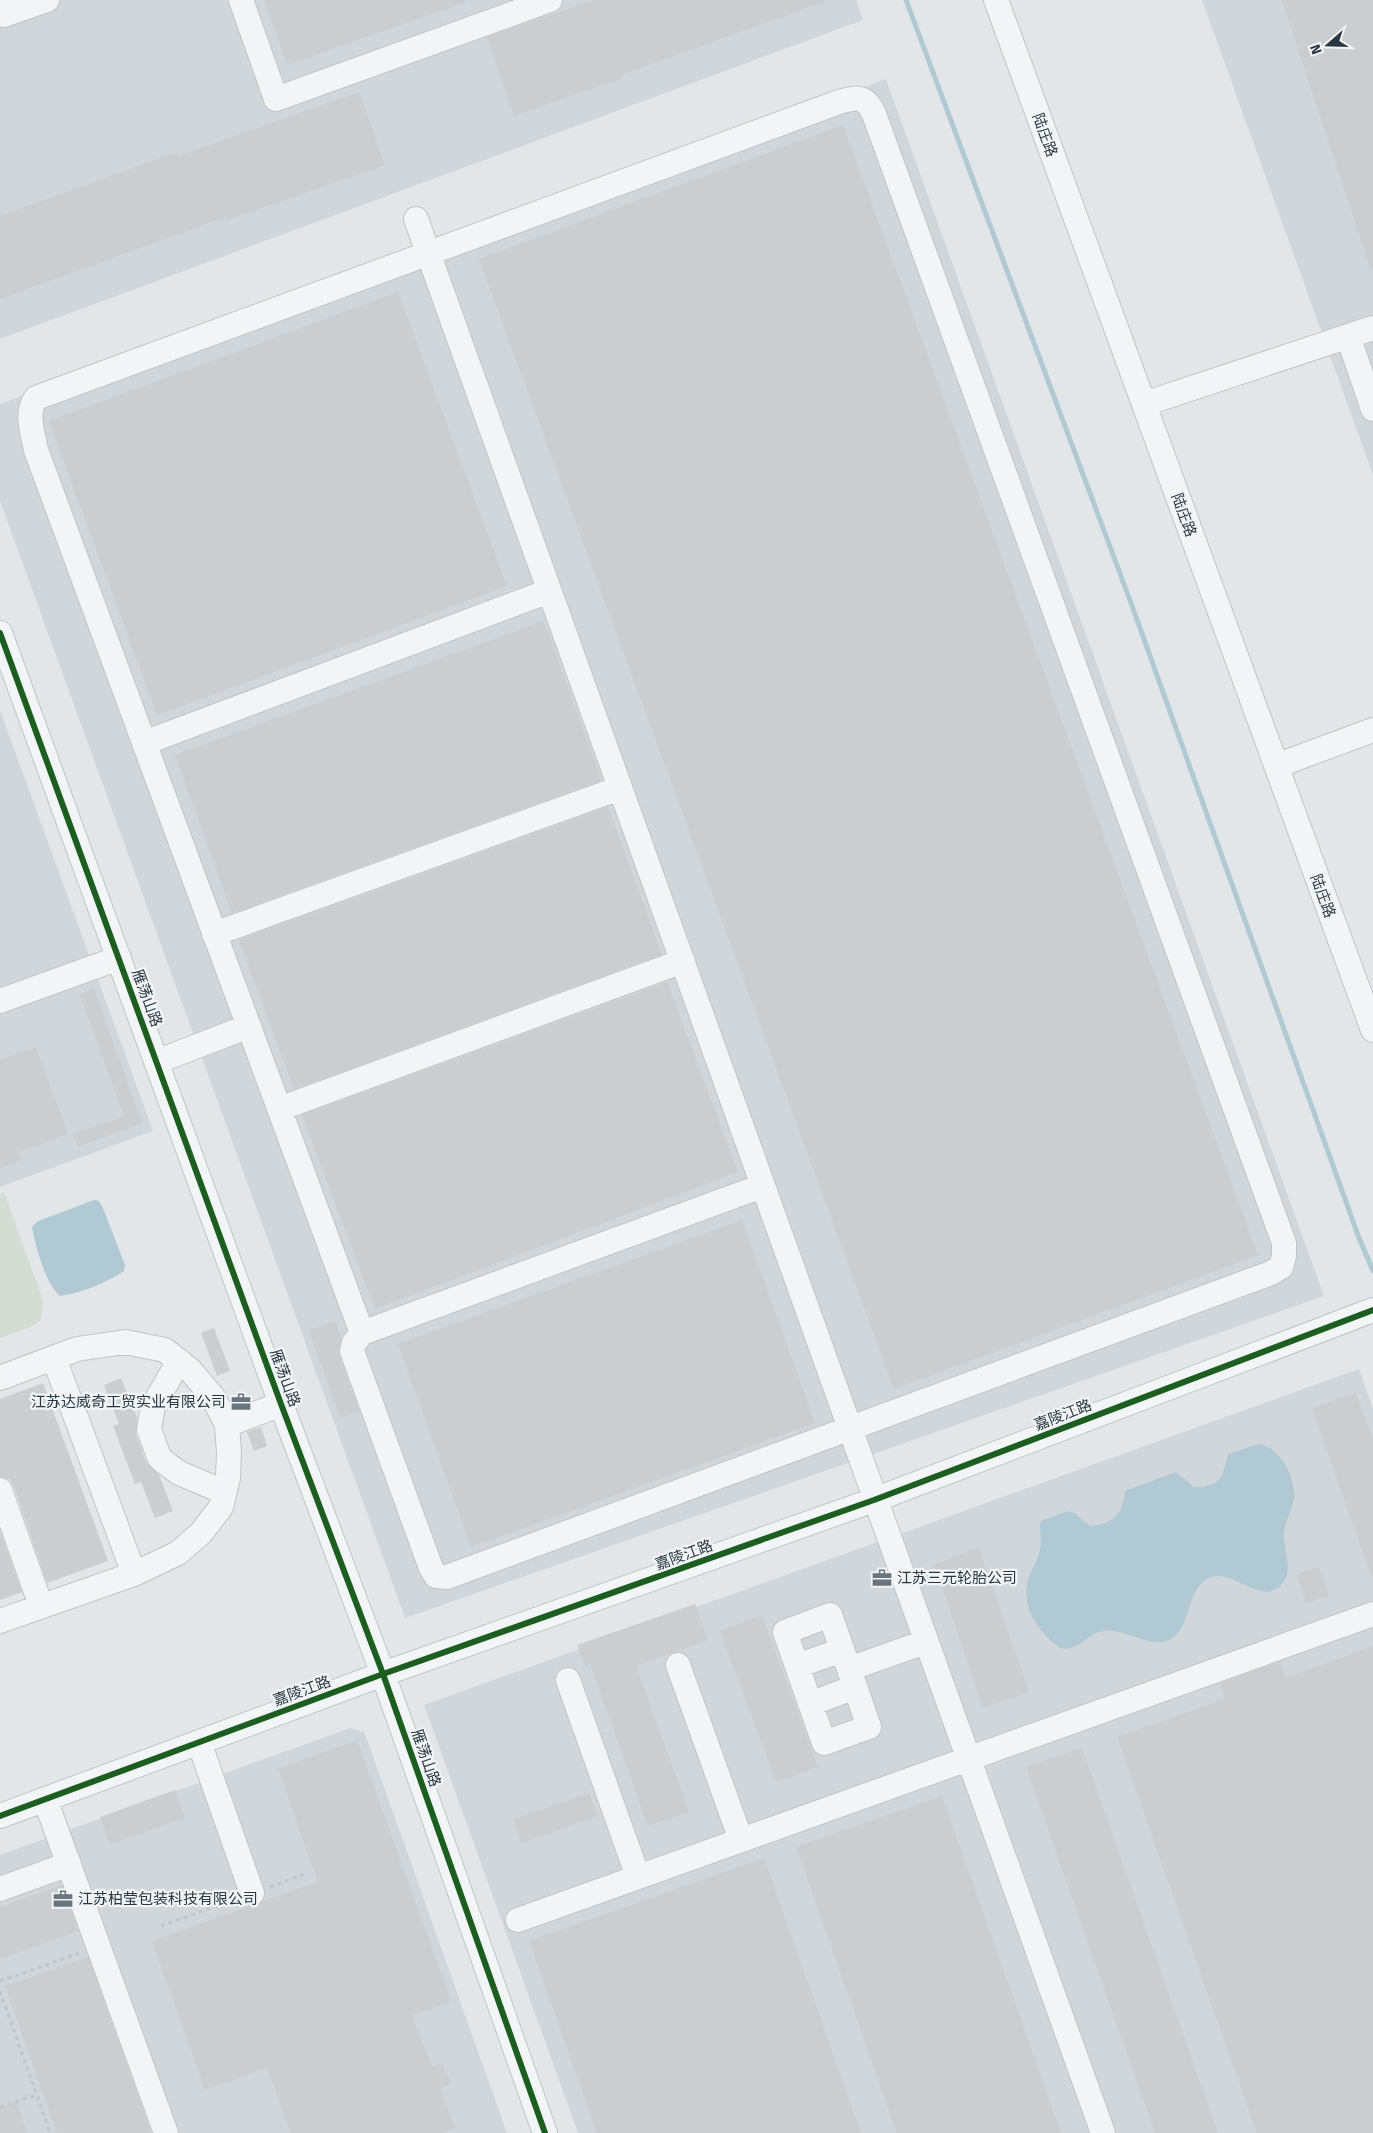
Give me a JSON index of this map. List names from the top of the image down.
{
  "streets": {
    "street": ["陆庄路", "雁荡山路", "嘉陵江路"]
  },
  "crossings": [
    ["雁荡山路", "嘉陵江路"]
  ],
  "places": {
    "office": ["江苏达威奇工贸实业有限公司", "江苏三元轮胎公司", "江苏柏莹包装科技有限公司"]
  },
  "north": "left"
}
